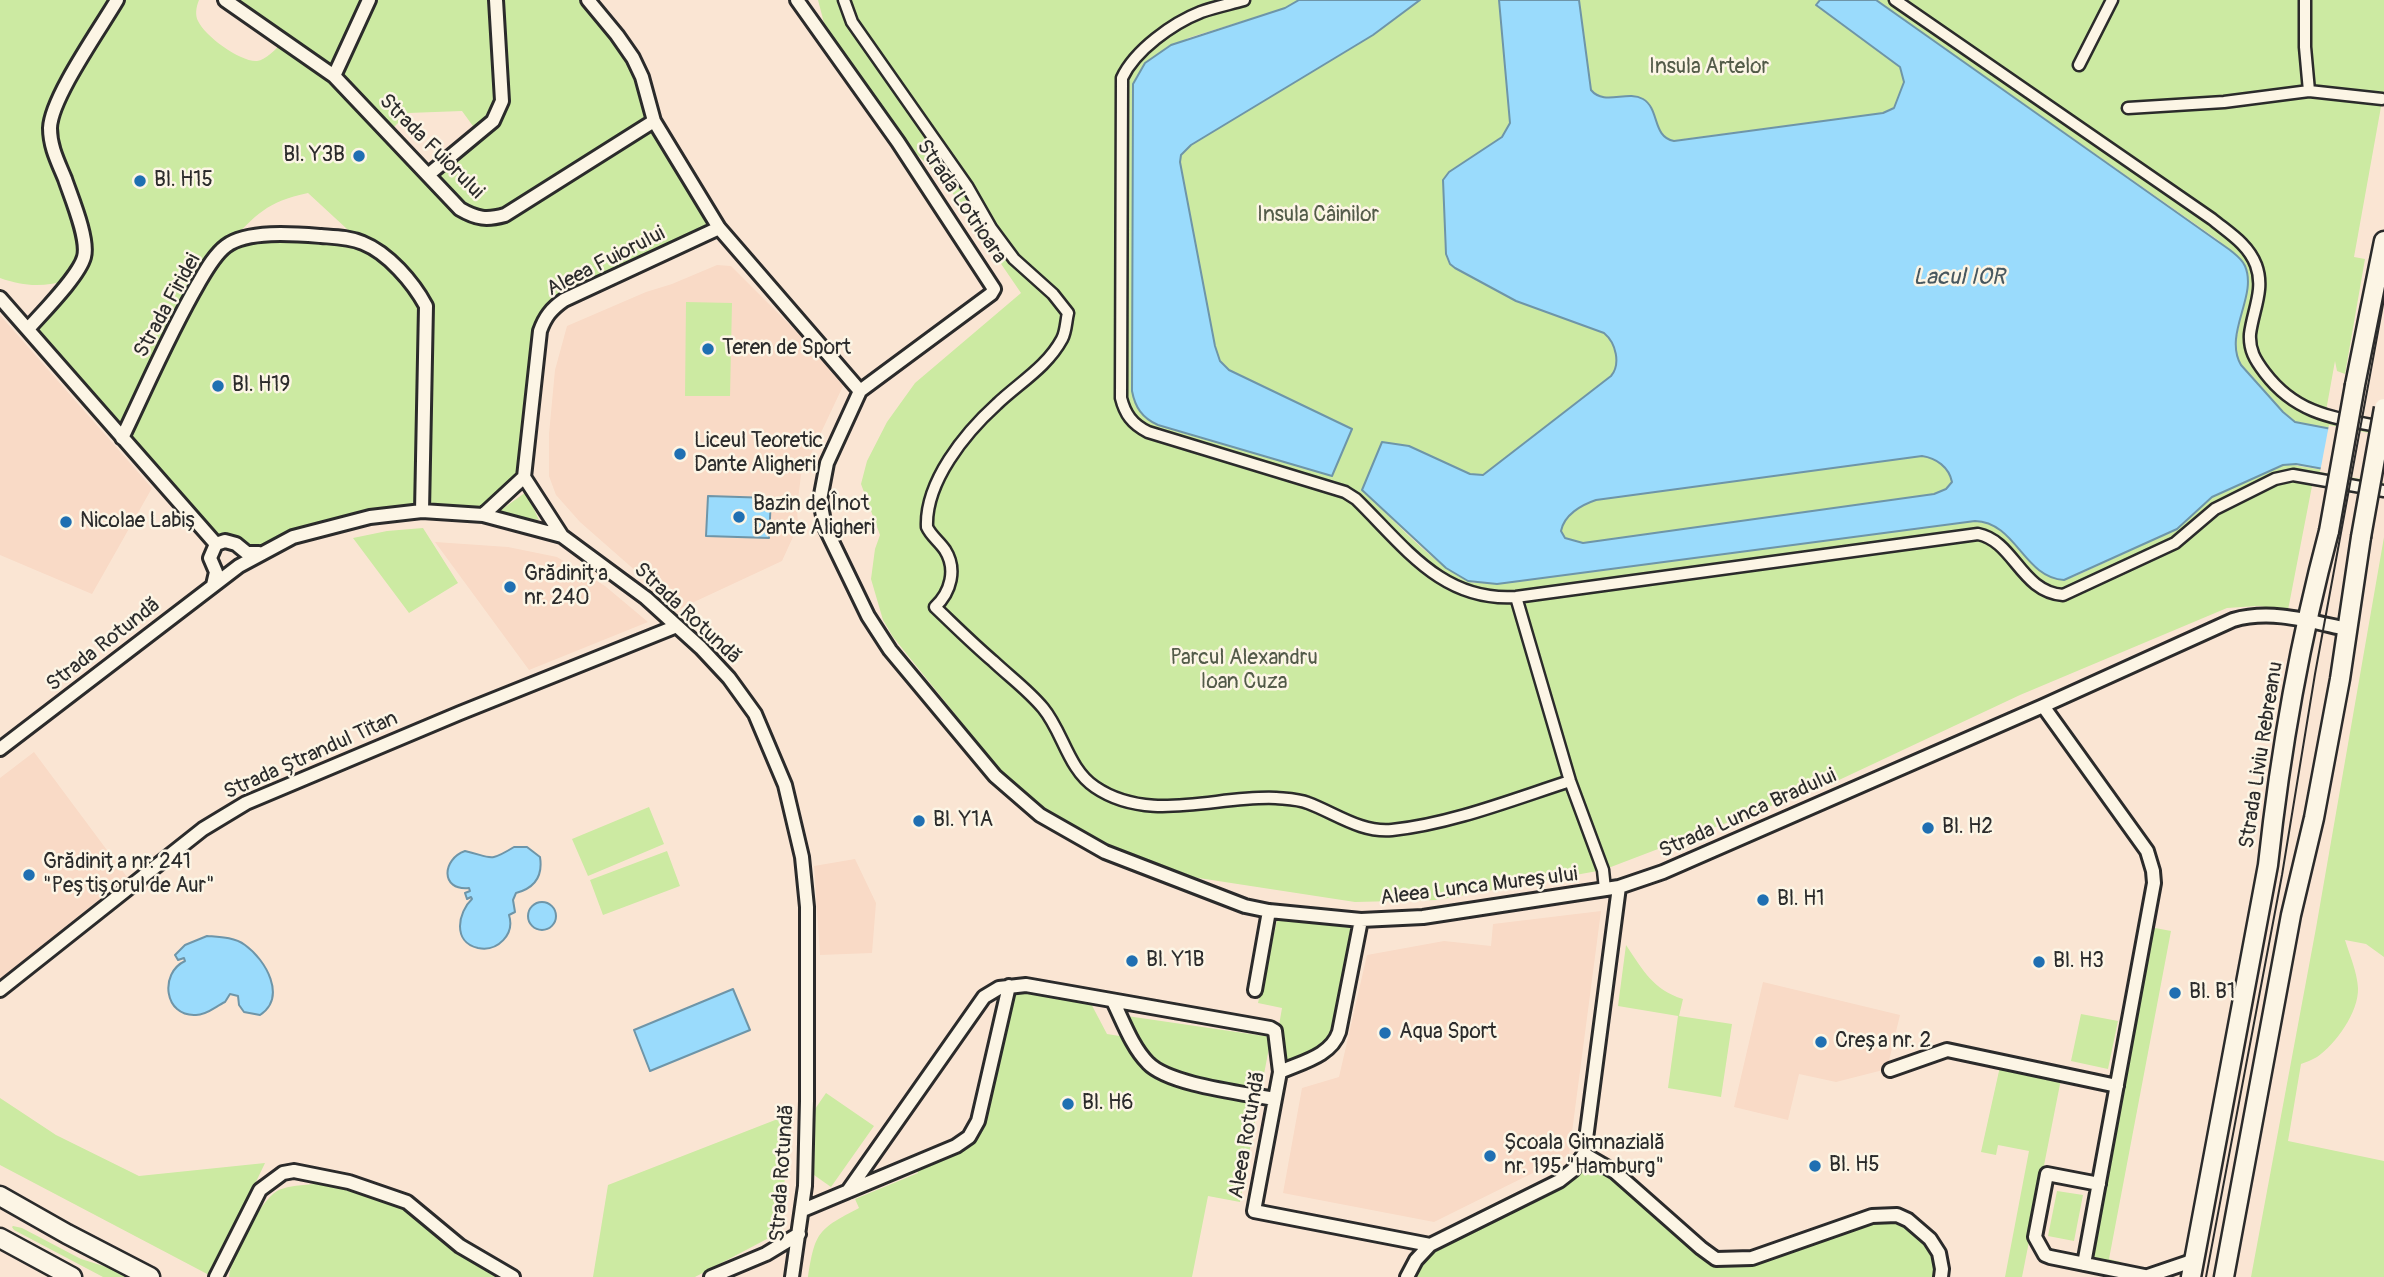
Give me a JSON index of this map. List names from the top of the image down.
{
  "streets": {
    "main road": ["Strada Liviu Rebreanu"],
    "street": [
      "Strada Fuiorului",
      "Strada Lotrioara",
      "Aleea Fuiorului",
      "Strada Firidei",
      "Strada Rotundă",
      "Strada Ștrandul Titan",
      "Strada Lunca Bradului",
      "Aleea Lunca Mureșului",
      "Aleea Rotundă"
    ]
  },
  "crossings": [
    ["Strada Lotrioara", "Aleea Lunca Mureșului"],
    ["Strada Firidei", "Strada Rotundă"],
    ["Strada Rotundă", "Strada Ștrandul Titan"],
    ["Strada Liviu Rebreanu", "Strada Lunca Bradului"],
    ["Strada Lunca Bradului", "Aleea Lunca Mureșului"]
  ],
  "water": ["Lacul IOR"],
  "parks": ["Insula Artelor", "Insula Câinilor", "Parcul Alexandru Ioan Cuza"],
  "places": [
    "Bl. Y3B",
    "Bl. H15",
    "Teren de Sport",
    "Bl. H19",
    "Liceul Teoretic Dante Aligheri",
    "Bazin de Înot Dante Aligheri",
    "Nicolae Labiș",
    "Grădinița nr. 240",
    "Bl. Y1A",
    "Bl. H2",
    "Grădinița nr. 241 \"Peștișorul de Aur\"",
    "Bl. H1",
    "Bl. Y1B",
    "Bl. H3",
    "Bl. B1",
    "Aqua Sport",
    "Creșa nr. 2",
    "Bl. H6",
    "Școala Gimnazială nr. 195 \"Hamburg\"",
    "Bl. H5"
  ]
}
